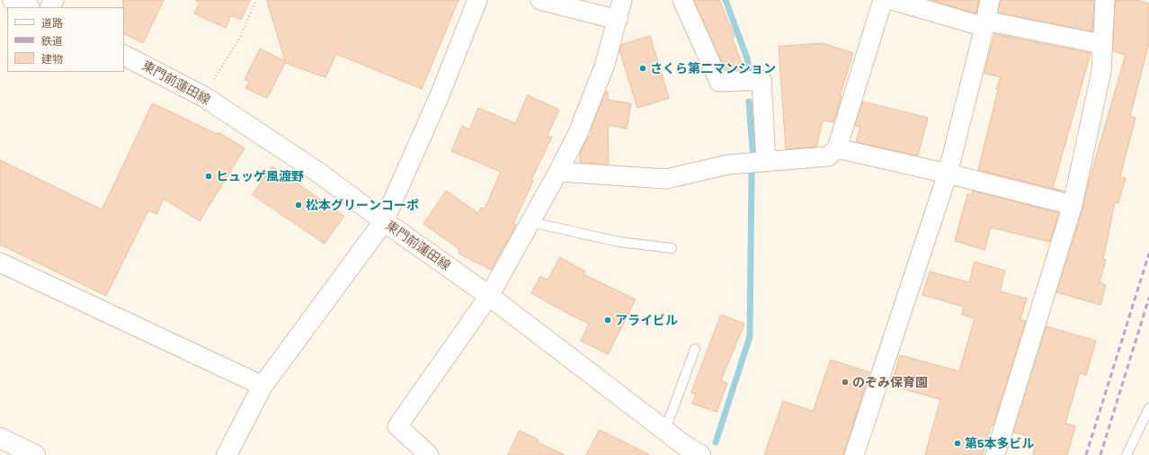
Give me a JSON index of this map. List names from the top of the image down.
{
  "streets": {
    "main road": ["東門前蓮田線"]
  },
  "places": [
    "さくら第二マンション",
    "ヒュッゲ風渡野",
    "松本グリーンコーポ",
    "アライビル",
    "のぞみ保育園",
    "第5本多ビル"
  ],
  "legend": ["道路", "鉄道", "建物"]
}
